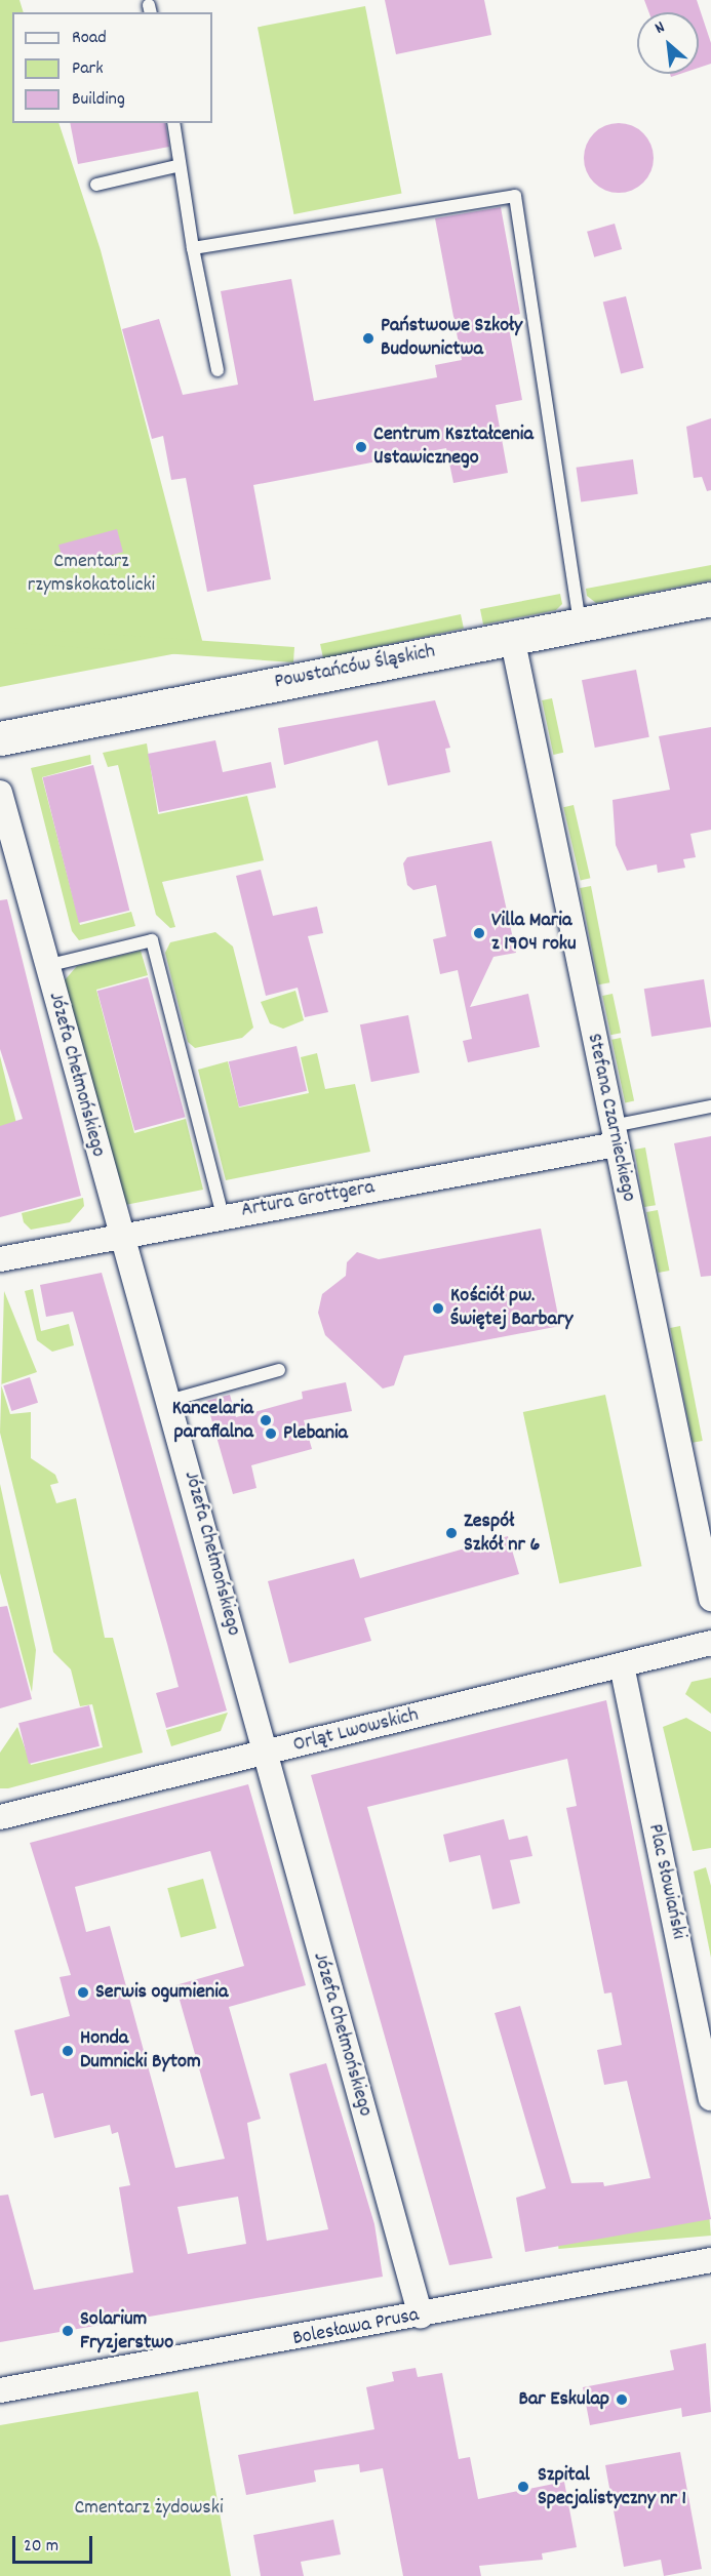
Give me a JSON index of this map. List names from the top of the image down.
{
  "streets": {
    "street": [
      "Powstańców Śląskich",
      "Józefa Chełmońskiego",
      "Stefana Czarnieckiego",
      "Artura Grottgera",
      "Orląt Lwowskich",
      "Plac Słowiański",
      "Bolesława Prusa"
    ]
  },
  "crossings": [
    ["Powstańców Śląskich", "Stefana Czarnieckiego"],
    ["Józefa Chełmońskiego", "Artura Grottgera"],
    ["Józefa Chełmońskiego", "Orląt Lwowskich"],
    ["Józefa Chełmońskiego", "Bolesława Prusa"],
    ["Stefana Czarnieckiego", "Artura Grottgera"],
    ["Orląt Lwowskich", "Plac Słowiański"]
  ],
  "parks": ["Cmentarz rzymskokatolicki", "Cmentarz żydowski"],
  "places": [
    "Państwowe Szkoły Budownictwa",
    "Centrum Kształcenia Ustawicznego",
    "Villa Maria z 1904 roku",
    "Kościół pw. Świętej Barbary",
    "Kancelaria parafialna",
    "Plebania",
    "Zespół Szkół nr 6",
    "Serwis ogumienia",
    "Honda Dumnicki Bytom",
    "Solarium Fryzjerstwo",
    "Bar Eskulap",
    "Szpital Specjalistyczny nr 1"
  ],
  "legend": ["Road", "Park", "Building"],
  "scale_bar": "20 m",
  "north": "top left"
}
